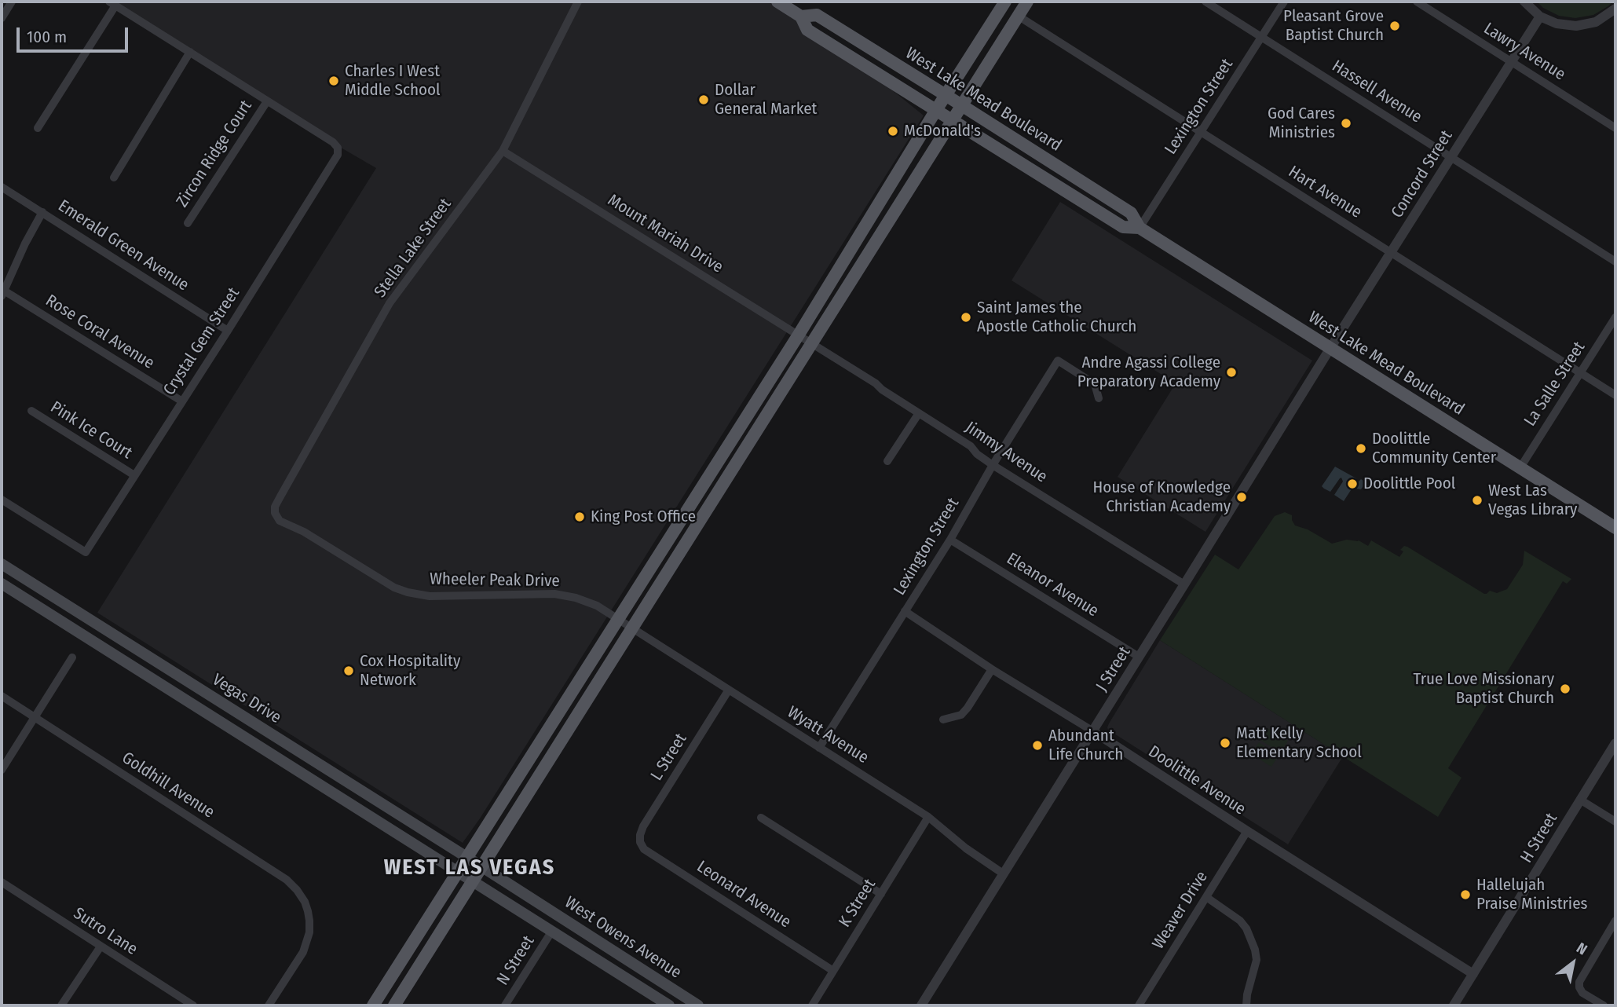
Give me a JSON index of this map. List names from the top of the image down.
{
  "streets": {
    "main road": ["West Lake Mead Boulevard", "Vegas Drive", "West Owens Avenue"],
    "street": [
      "Lawry Avenue",
      "Hassell Avenue",
      "Lexington Street",
      "Zircon Ridge Court",
      "Concord Street",
      "Hart Avenue",
      "Mount Mariah Drive",
      "Emerald Green Avenue",
      "Stella Lake Street",
      "Rose Coral Avenue",
      "Crystal Gem Street",
      "La Salle Street",
      "Pink Ice Court",
      "Jimmy Avenue",
      "Wheeler Peak Drive",
      "Eleanor Avenue",
      "J Street",
      "Wyatt Avenue",
      "L Street",
      "Doolittle Avenue",
      "Goldhill Avenue",
      "H Street",
      "Leonard Avenue",
      "K Street",
      "Weaver Drive",
      "Sutro Lane",
      "N Street"
    ]
  },
  "crossings": [
    ["Lawry Avenue", "Concord Street"],
    ["Hassell Avenue", "Lexington Street"],
    ["Hassell Avenue", "Concord Street"],
    ["West Lake Mead Boulevard", "Lexington Street"],
    ["West Lake Mead Boulevard", "Concord Street"],
    ["West Lake Mead Boulevard", "La Salle Street"],
    ["West Lake Mead Boulevard", "J Street"],
    ["Lexington Street", "Hart Avenue"],
    ["Lexington Street", "Jimmy Avenue"],
    ["Lexington Street", "Eleanor Avenue"],
    ["Lexington Street", "Wyatt Avenue"],
    ["Lexington Street", "Doolittle Avenue"],
    ["Zircon Ridge Court", "Crystal Gem Street"],
    ["Concord Street", "Hart Avenue"],
    ["Concord Street", "J Street"],
    ["Hart Avenue", "La Salle Street"],
    ["Mount Mariah Drive", "Stella Lake Street"],
    ["Mount Mariah Drive", "Jimmy Avenue"],
    ["Emerald Green Avenue", "Crystal Gem Street"],
    ["Stella Lake Street", "Wheeler Peak Drive"],
    ["Rose Coral Avenue", "Crystal Gem Street"],
    ["Crystal Gem Street", "Pink Ice Court"],
    ["Jimmy Avenue", "J Street"],
    ["Wheeler Peak Drive", "Wyatt Avenue"],
    ["Eleanor Avenue", "J Street"],
    ["J Street", "Wyatt Avenue"],
    ["J Street", "Doolittle Avenue"],
    ["Vegas Drive", "West Owens Avenue"],
    ["Wyatt Avenue", "L Street"],
    ["Wyatt Avenue", "K Street"],
    ["L Street", "Leonard Avenue"],
    ["Doolittle Avenue", "H Street"],
    ["Doolittle Avenue", "Weaver Drive"],
    ["Leonard Avenue", "K Street"],
    ["West Owens Avenue", "N Street"]
  ],
  "districts": ["WEST LAS VEGAS"],
  "places": [
    "Pleasant Grove Baptist Church",
    "Charles I West Middle School",
    "Dollar General Market",
    "God Cares Ministries",
    "McDonald's",
    "Saint James the Apostle Catholic Church",
    "Andre Agassi College Preparatory Academy",
    "Doolittle Community Center",
    "Doolittle Pool",
    "House of Knowledge Christian Academy",
    "West Las Vegas Library",
    "King Post Office",
    "Cox Hospitality Network",
    "True Love Missionary Baptist Church",
    "Matt Kelly Elementary School",
    "Abundant Life Church",
    "Hallelujah Praise Ministries"
  ],
  "scale_bar": "100 m",
  "north": "top right"
}
